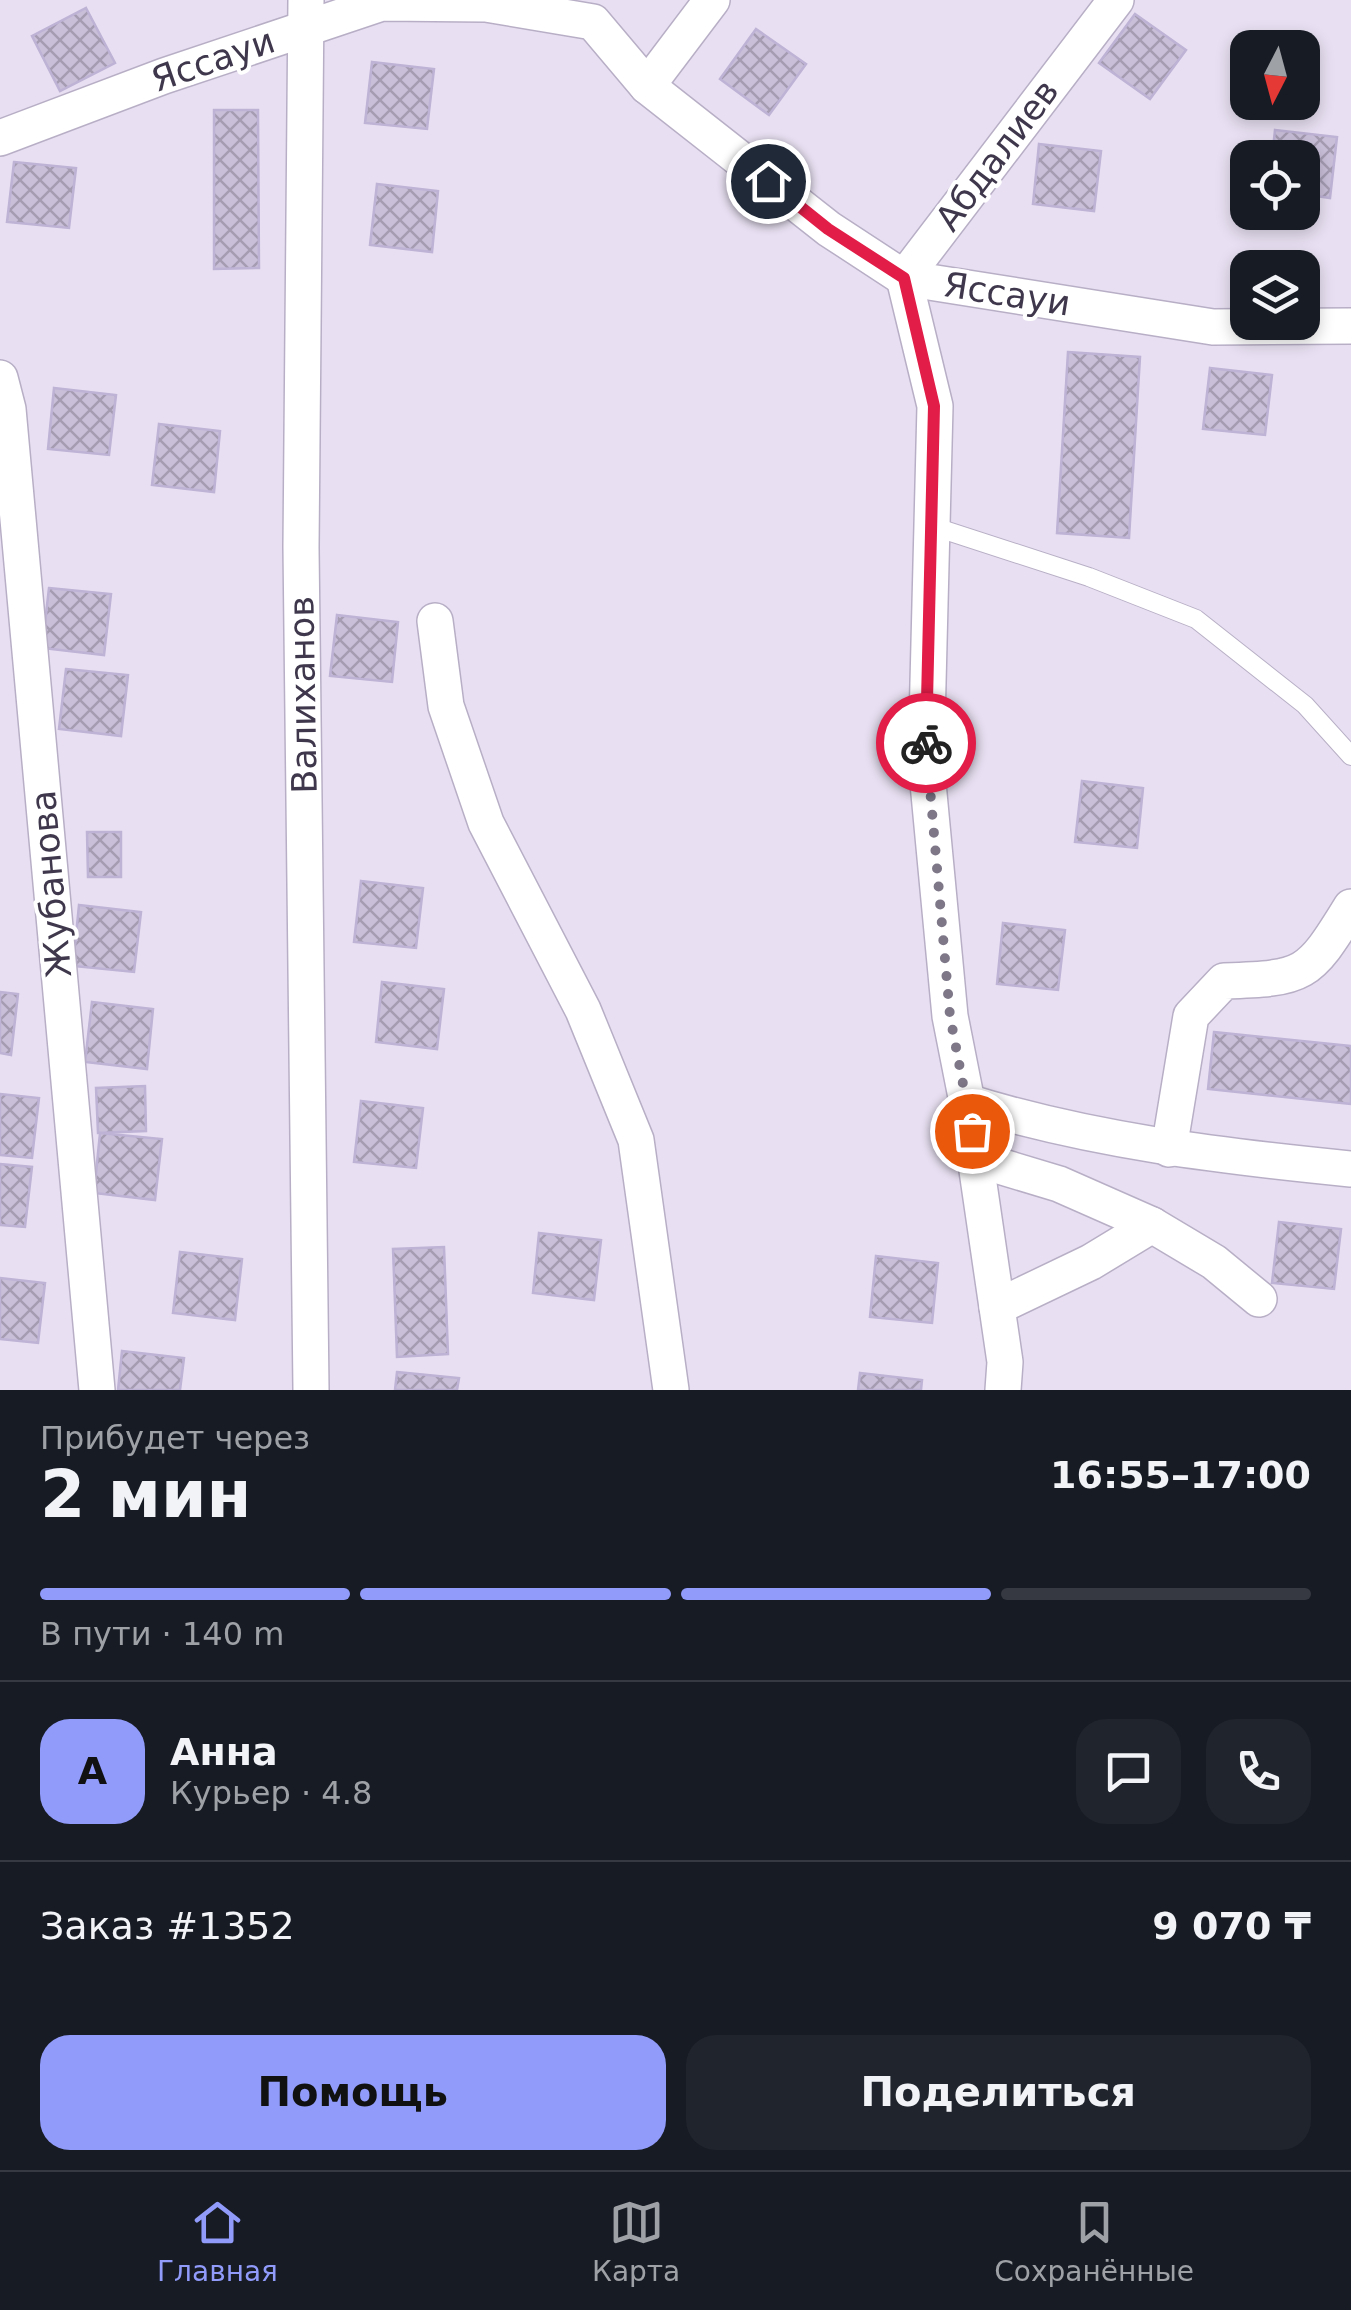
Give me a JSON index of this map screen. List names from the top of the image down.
{
  "streets": {
    "street": [
      "Яссауи",
      "Абдалиев",
      "Валиханов",
      "Жубанова"
    ]
  },
  "crossings": [
    ["Яссауи", "Абдалиев"],
    ["Яссауи", "Валиханов"]
  ],
  "north": "bottom",
  "page": {
    "heading": ["2 мин", "Прибудет через", "16:55–17:00"],
    "panel": [
      "Анна",
      "Курьер · 4.8",
      "Заказ #1352",
      "9 070 ₸"
    ],
    "bar": "В пути · 140 m",
    "round": "А",
    "buttons": ["Помощь", "Поделиться"],
    "tabs": ["Главная", "Карта", "Сохранённые"]
  }
}
